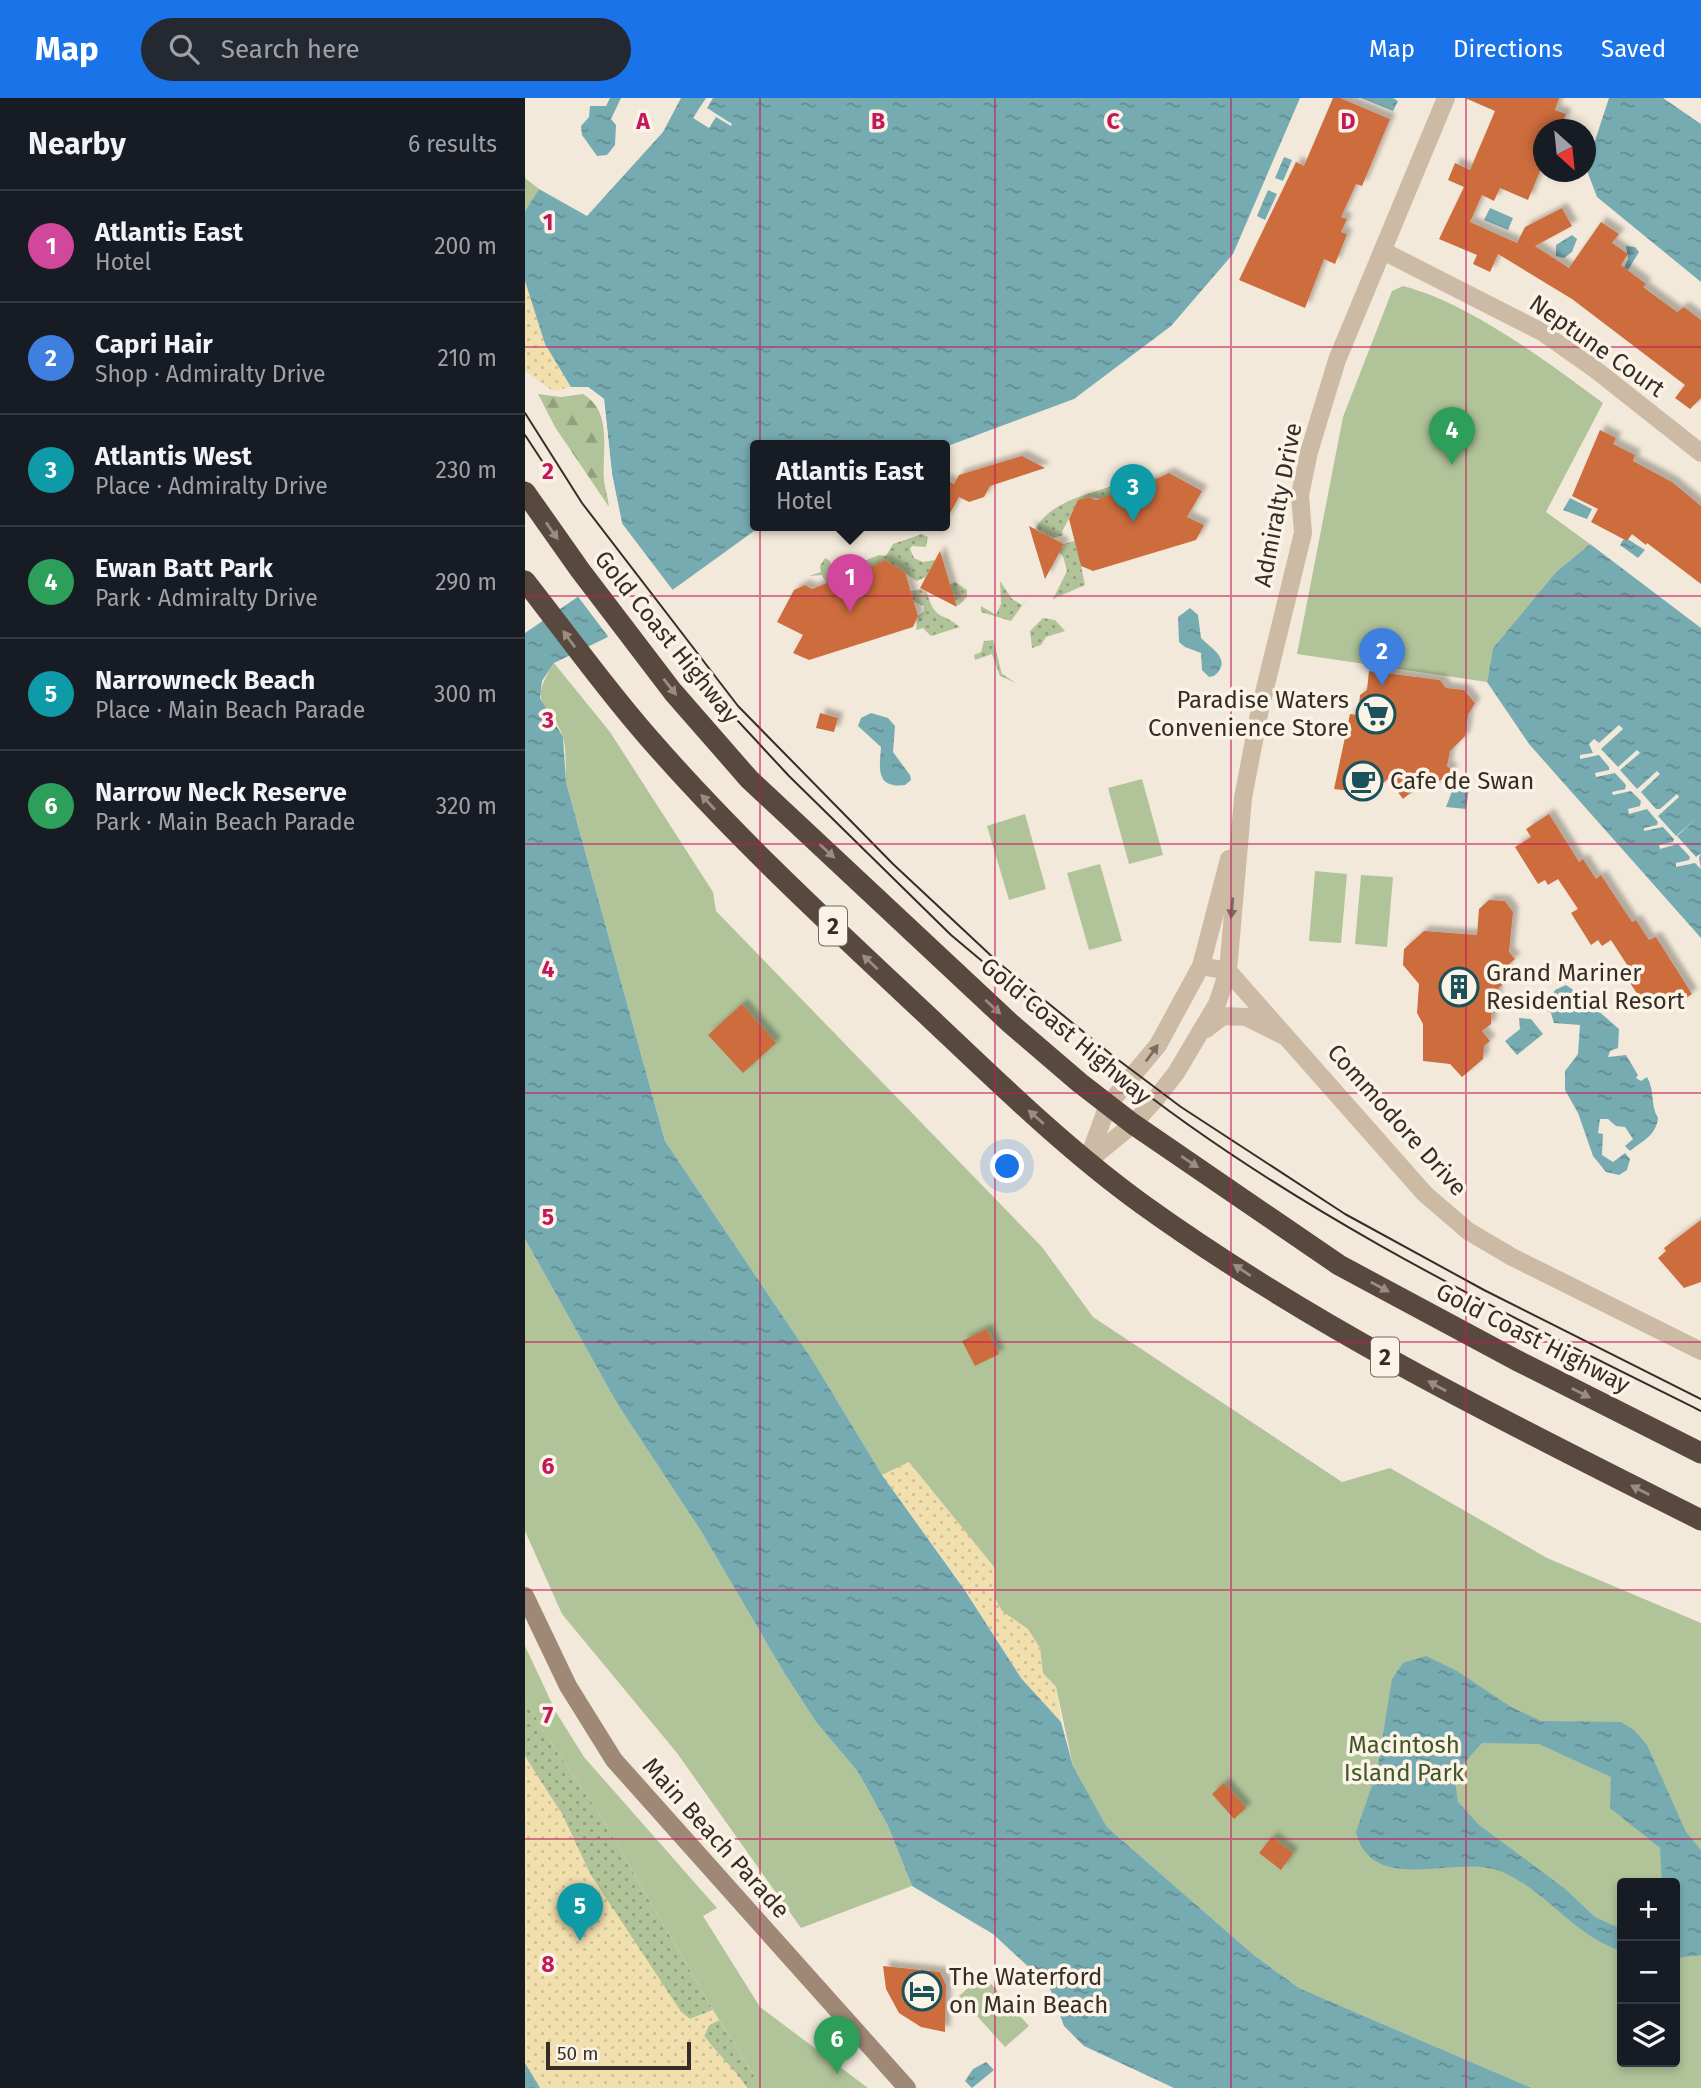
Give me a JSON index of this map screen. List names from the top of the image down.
{
  "streets": {
    "highway": ["Gold Coast Highway", "2"],
    "street": [
      "Neptune Court",
      "Admiralty Drive",
      "Commodore Drive",
      "Main Beach Parade"
    ]
  },
  "crossings": [
    ["Neptune Court", "Admiralty Drive"],
    ["Admiralty Drive", "Gold Coast Highway"],
    ["Admiralty Drive", "2"],
    ["Admiralty Drive", "Commodore Drive"]
  ],
  "parks": ["Macintosh Island Park"],
  "places": {
    "supermarket": ["Paradise Waters Convenience Store"],
    "cafe": ["Cafe de Swan"],
    "building": ["Grand Mariner Residential Resort"],
    "hotel": ["The Waterford on Main Beach"]
  },
  "scale_bar": "50 m",
  "north": "bottom right",
  "page": {
    "header": "Map",
    "search": "Search here",
    "nav": ["Map", "Directions", "Saved"],
    "heading": ["Nearby", "6 results"],
    "list": [
      {
        "mark": "1",
        "name": "Atlantis East",
        "note": "Hotel",
        "value": "200 m"
      },
      {
        "mark": "2",
        "name": "Capri Hair",
        "note": "Shop · Admiralty Drive",
        "value": "210 m"
      },
      {
        "mark": "3",
        "name": "Atlantis West",
        "note": "Place · Admiralty Drive",
        "value": "230 m"
      },
      {
        "mark": "4",
        "name": "Ewan Batt Park",
        "note": "Park · Admiralty Drive",
        "value": "290 m"
      },
      {
        "mark": "5",
        "name": "Narrowneck Beach",
        "note": "Place · Main Beach Parade",
        "value": "300 m"
      },
      {
        "mark": "6",
        "name": "Narrow Neck Reserve",
        "note": "Park · Main Beach Parade",
        "value": "320 m"
      }
    ],
    "pins": [
      "4",
      "3",
      "1",
      "2",
      "5",
      "6"
    ],
    "popup": ["Atlantis East", "Hotel"],
    "map_buttons": ["+", "−"],
    "scale": "50 m"
  },
  "grid": {
    "columns": [
      "A",
      "B",
      "C",
      "D"
    ],
    "rows": [
      "1",
      "2",
      "3",
      "4",
      "5",
      "6",
      "7",
      "8"
    ]
  }
}
